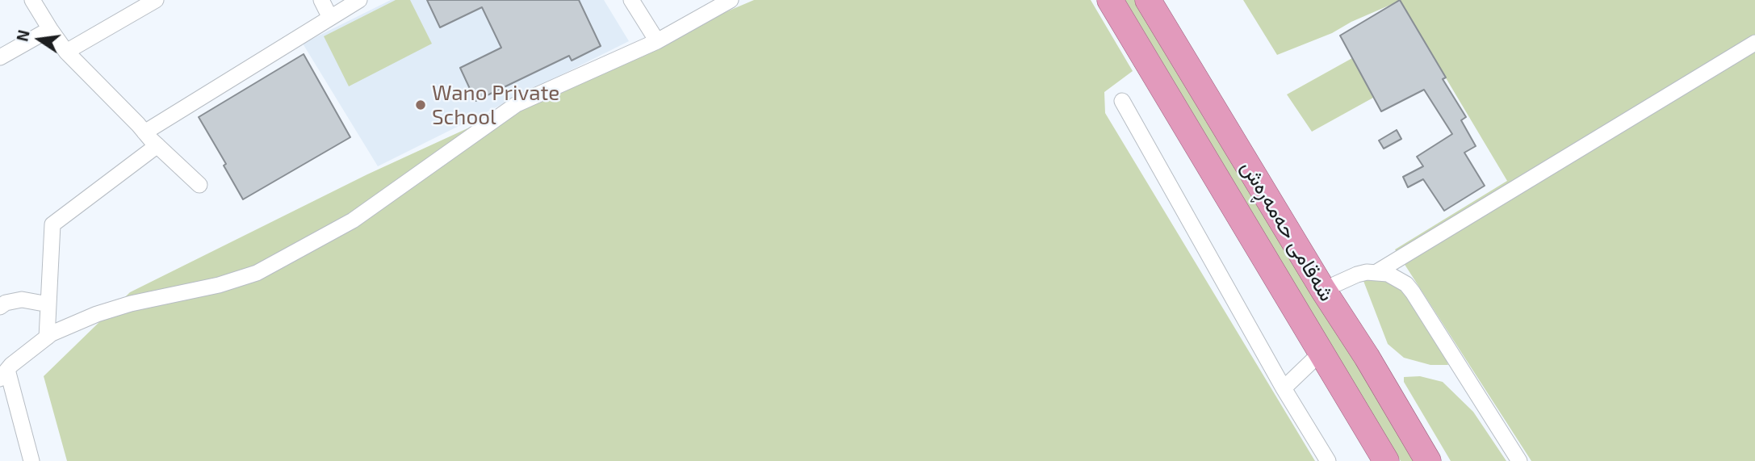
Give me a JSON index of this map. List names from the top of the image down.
{
  "streets": {
    "highway": ["شەقامی حەمەڕەش"]
  },
  "places": ["Wano Private School"],
  "north": "left"
}
